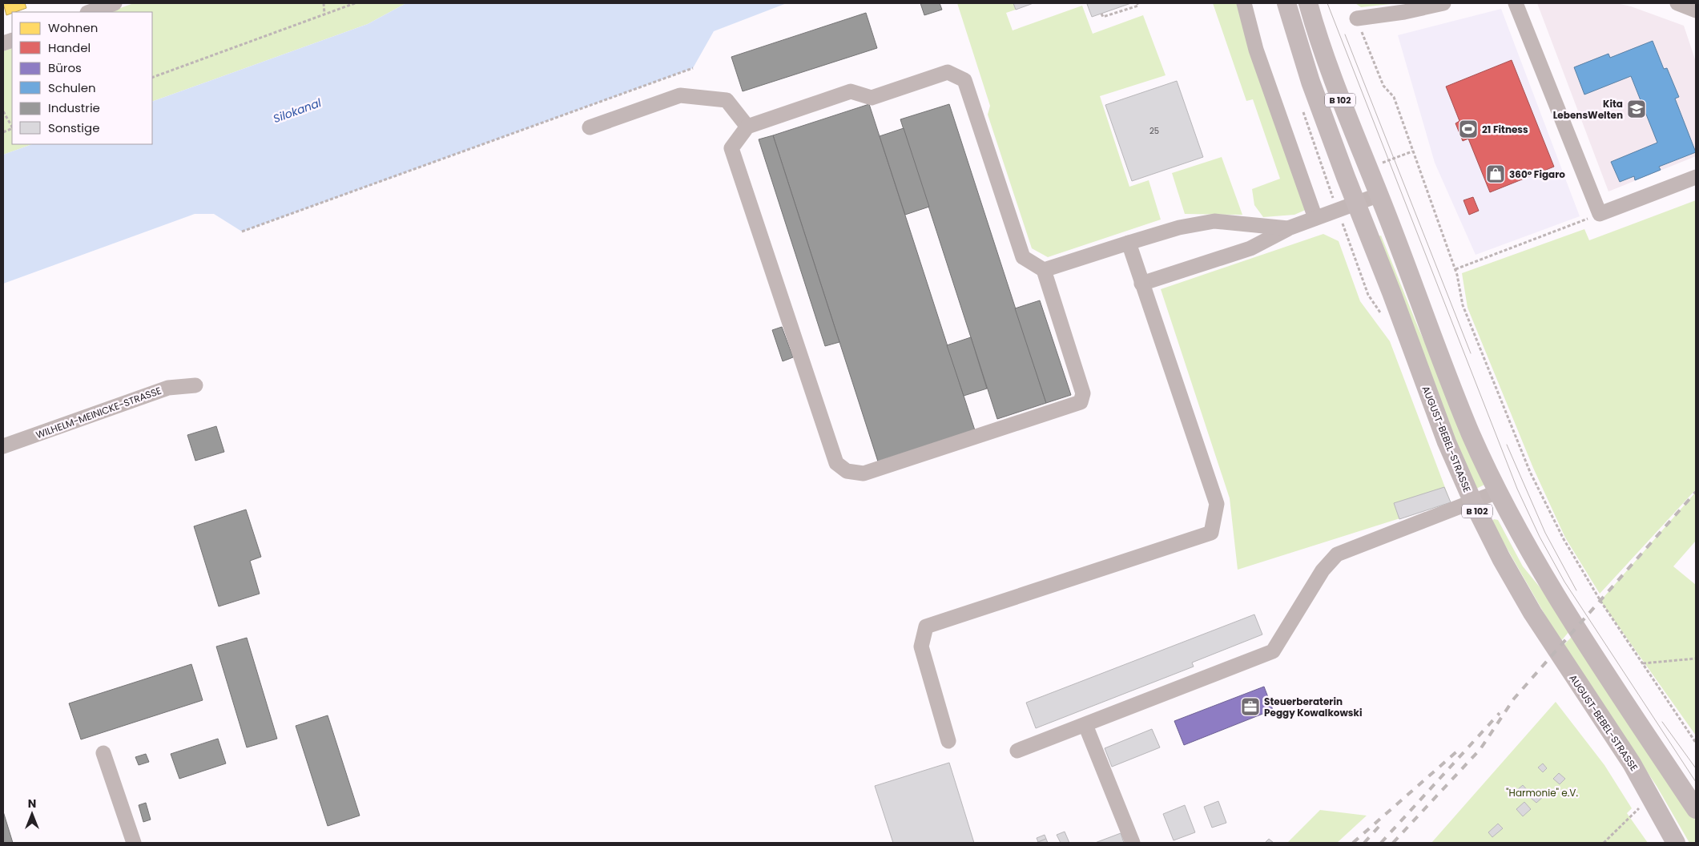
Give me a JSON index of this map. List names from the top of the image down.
{
  "streets": {
    "main road": ["B 102", "AUGUST-BEBEL-STRASSE"],
    "street": ["WILHELM-MEINICKE-STRASSE"]
  },
  "water": ["Silokanal"],
  "parks": ["\"Harmonie\" e.V."],
  "places": {
    "school or university": ["Kita LebensWelten"],
    "sports": ["21 Fitness"],
    "shop": ["360° Figaro"],
    "office": ["Steuerberaterin Peggy Kowalkowski"]
  },
  "house_numbers": ["25"],
  "legend": [
    "Wohnen",
    "Handel",
    "Büros",
    "Schulen",
    "Industrie",
    "Sonstige"
  ],
  "north": "top"
}
